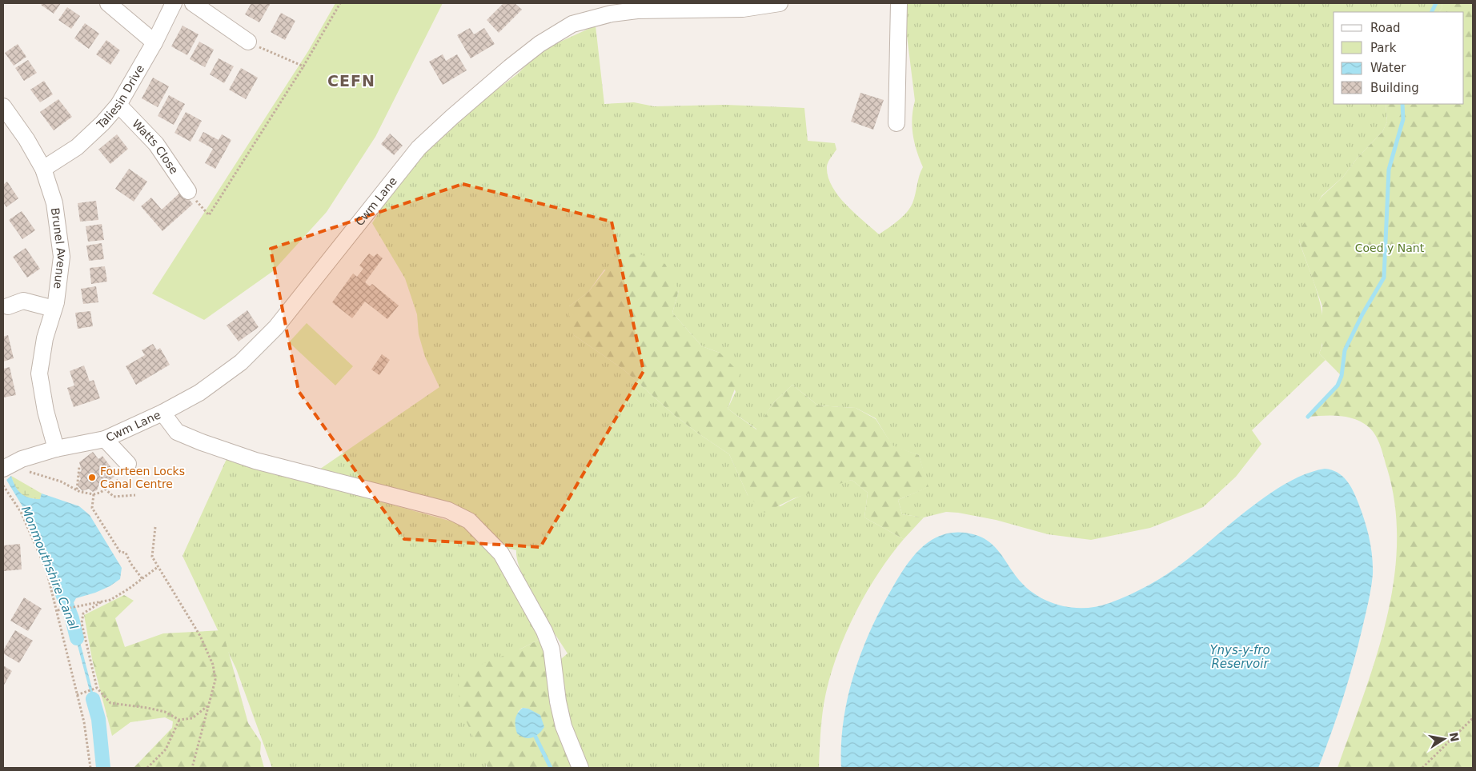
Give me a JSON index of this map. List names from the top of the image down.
{
  "streets": {
    "street": [
      "Taliesin Drive",
      "Watts Close",
      "Cwm Lane",
      "Brunel Avenue"
    ]
  },
  "crossings": [
    ["Taliesin Drive", "Watts Close"],
    ["Taliesin Drive", "Brunel Avenue"],
    ["Cwm Lane", "Brunel Avenue"]
  ],
  "districts": ["CEFN"],
  "water": ["Monmouthshire Canal", "Ynys-y-fro Reservoir"],
  "parks": ["Coed y Nant"],
  "places": ["Fourteen Locks Canal Centre"],
  "legend": [
    "Road",
    "Park",
    "Water",
    "Building"
  ],
  "north": "right"
}
